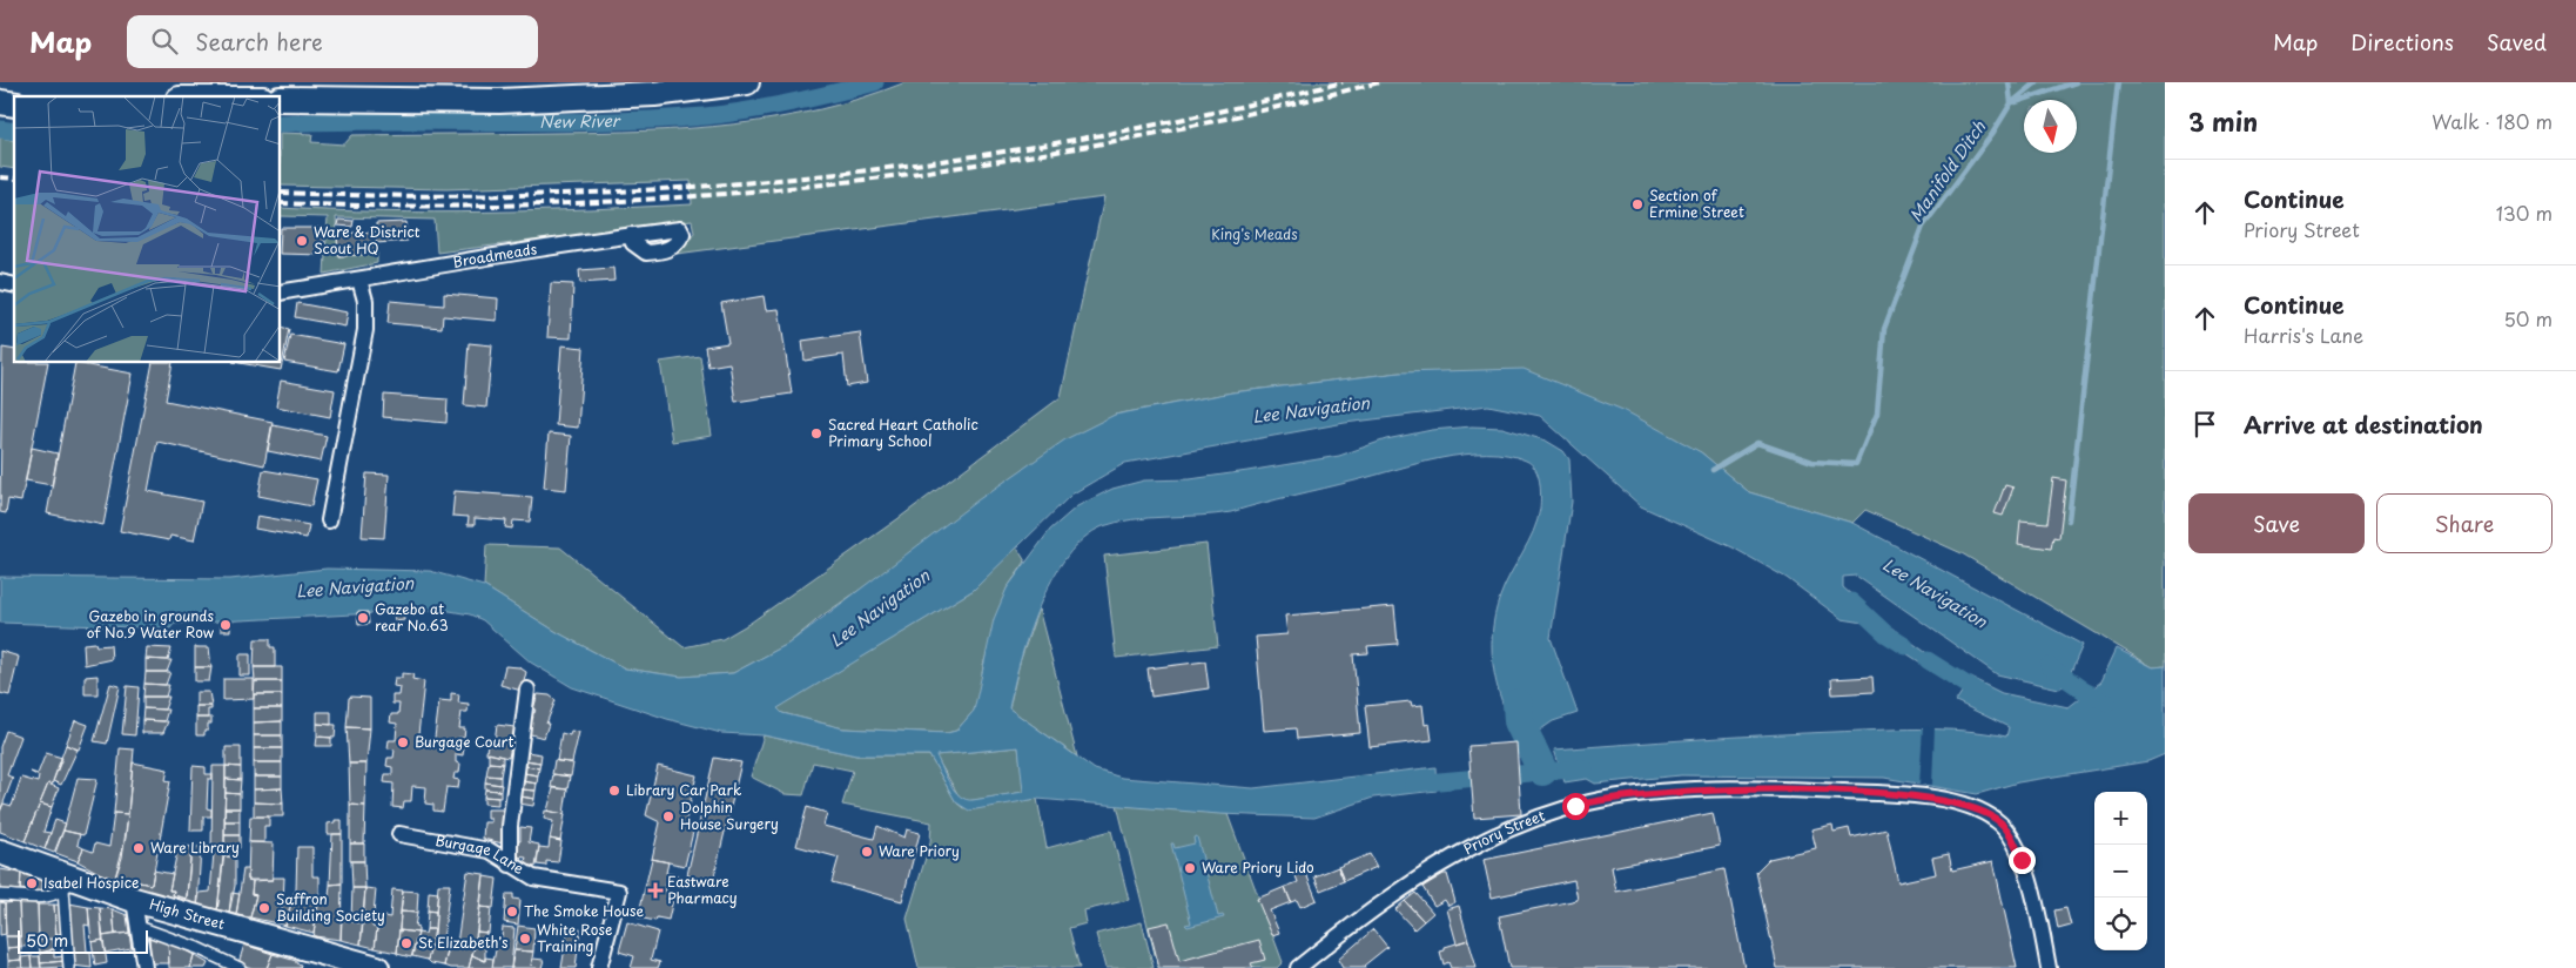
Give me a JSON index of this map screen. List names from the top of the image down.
{
  "streets": {
    "main road": ["High Street"],
    "street": ["Broadmeads", "Priory Street", "Burgage Lane"]
  },
  "water": ["New River", "Manifold Ditch", "Lee Navigation"],
  "parks": ["King's Meads"],
  "places": {
    "other": [
      "Section of Ermine Street",
      "Ware & District Scout HQ",
      "Sacred Heart Catholic Primary School",
      "Gazebo at rear No.63",
      "Gazebo in grounds of No.9 Water Row",
      "Burgage Court",
      "Library Car Park",
      "Dolphin House Surgery",
      "Ware Library",
      "Ware Priory",
      "Ware Priory Lido",
      "Isabel Hospice",
      "Saffron Building Society",
      "The Smoke House",
      "White Rose Training",
      "St Elizabeth's"
    ],
    "health": ["Eastware Pharmacy"]
  },
  "scale_bar": "50 m",
  "north": "bottom",
  "page": {
    "header": "Map",
    "search": "Search here",
    "nav": ["Map", "Directions", "Saved"],
    "heading": ["3 min", "Walk · 180 m"],
    "list": [
      ["Continue", "Priory Street", "130 m"],
      ["Continue", "Harris's Lane", "50 m"],
      "Arrive at destination"
    ],
    "buttons": ["Save", "Share"],
    "map_buttons": ["+", "−"],
    "scale": "50 m"
  }
}
